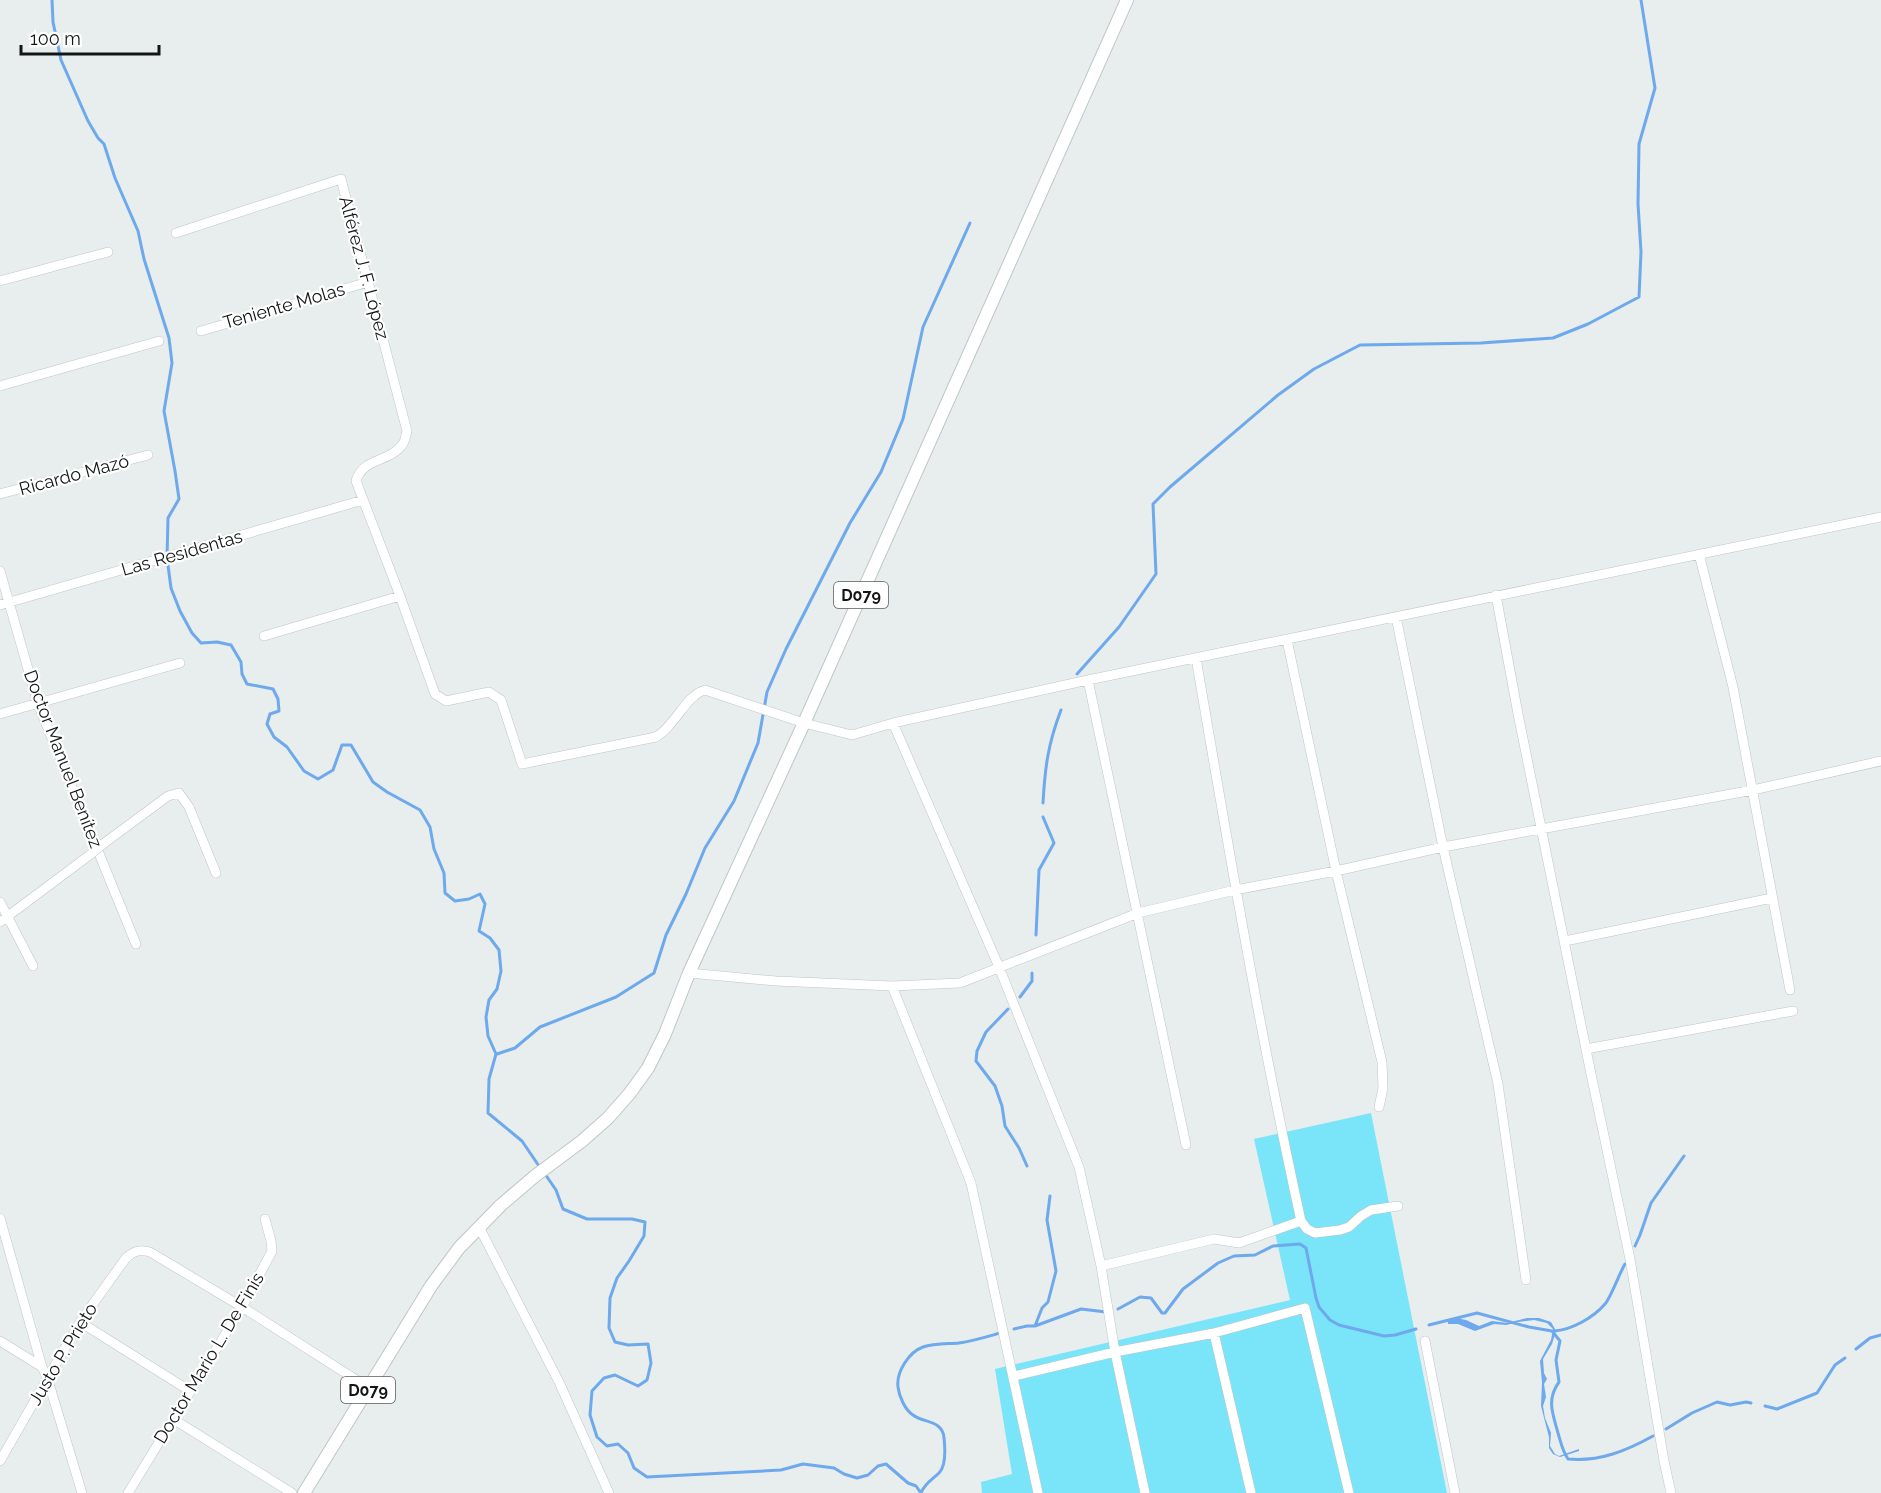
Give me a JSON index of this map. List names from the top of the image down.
{
  "streets": {
    "main road": ["D079"],
    "street": [
      "Alférez J. F. López",
      "Teniente Molas",
      "Ricardo Mazó",
      "Las Residentas",
      "Doctor Manuel Benítez",
      "Justo P. Prieto",
      "Doctor Mario L. De Finis"
    ]
  },
  "crossings": [
    ["Alférez J. F. López", "Teniente Molas"],
    ["Alférez J. F. López", "Las Residentas"],
    ["Las Residentas", "Doctor Manuel Benítez"],
    ["Justo P. Prieto", "Doctor Mario L. De Finis"]
  ],
  "scale_bar": "100 m"
}
